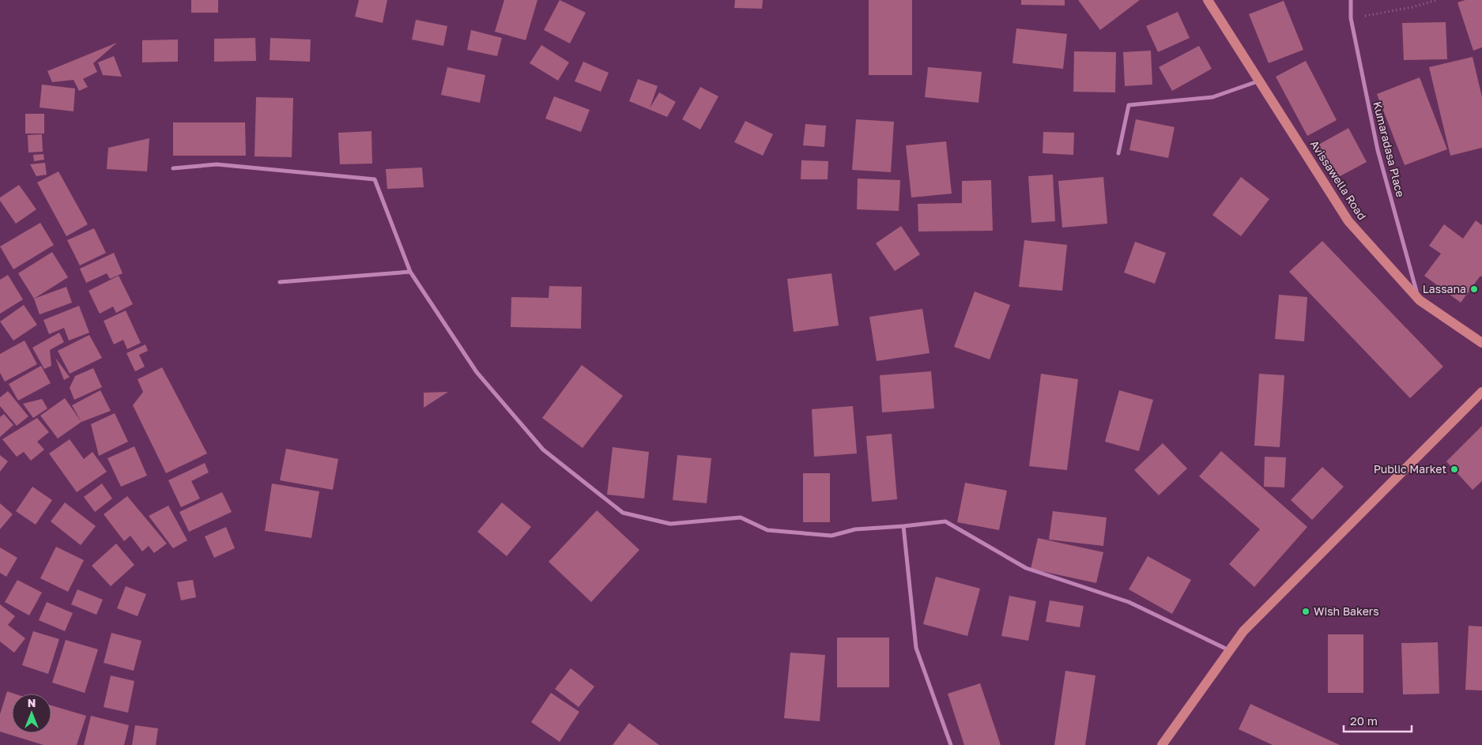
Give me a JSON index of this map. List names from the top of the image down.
{
  "streets": {
    "main road": ["Avissawella Road"],
    "street": ["Kumaradasa Place"]
  },
  "crossings": [
    ["Kumaradasa Place", "Avissawella Road"]
  ],
  "places": ["Lassana", "Public Market", "Wish Bakers"],
  "scale_bar": "20 m",
  "north": "top"
}
